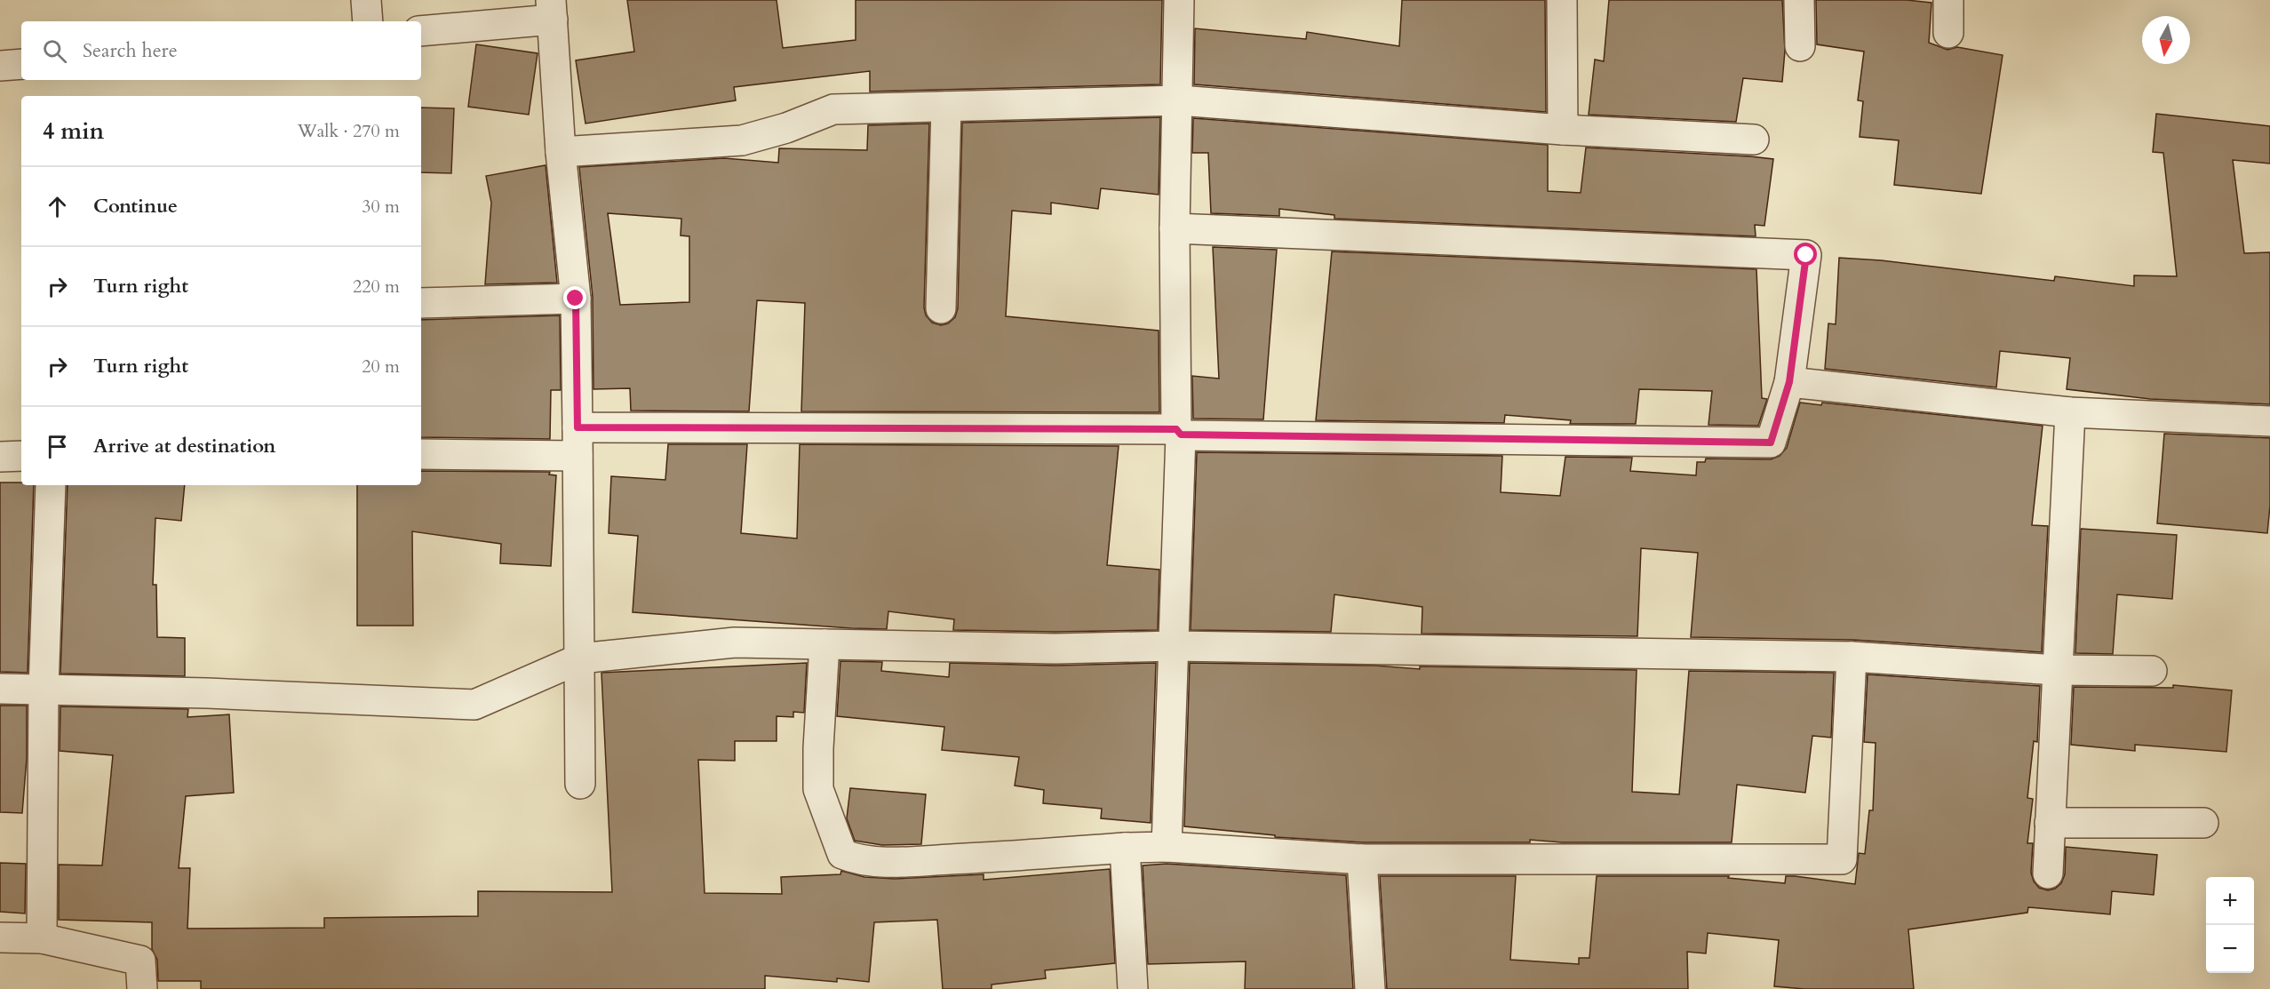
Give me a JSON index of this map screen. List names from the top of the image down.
{
  "north": "bottom",
  "page": {
    "search": "Search here",
    "heading": ["4 min", "Walk · 270 m"],
    "list": [
      ["Continue", "30 m"],
      ["Turn right", "220 m"],
      ["Turn right", "20 m"],
      "Arrive at destination"
    ],
    "map_buttons": ["+", "−"]
  }
}
